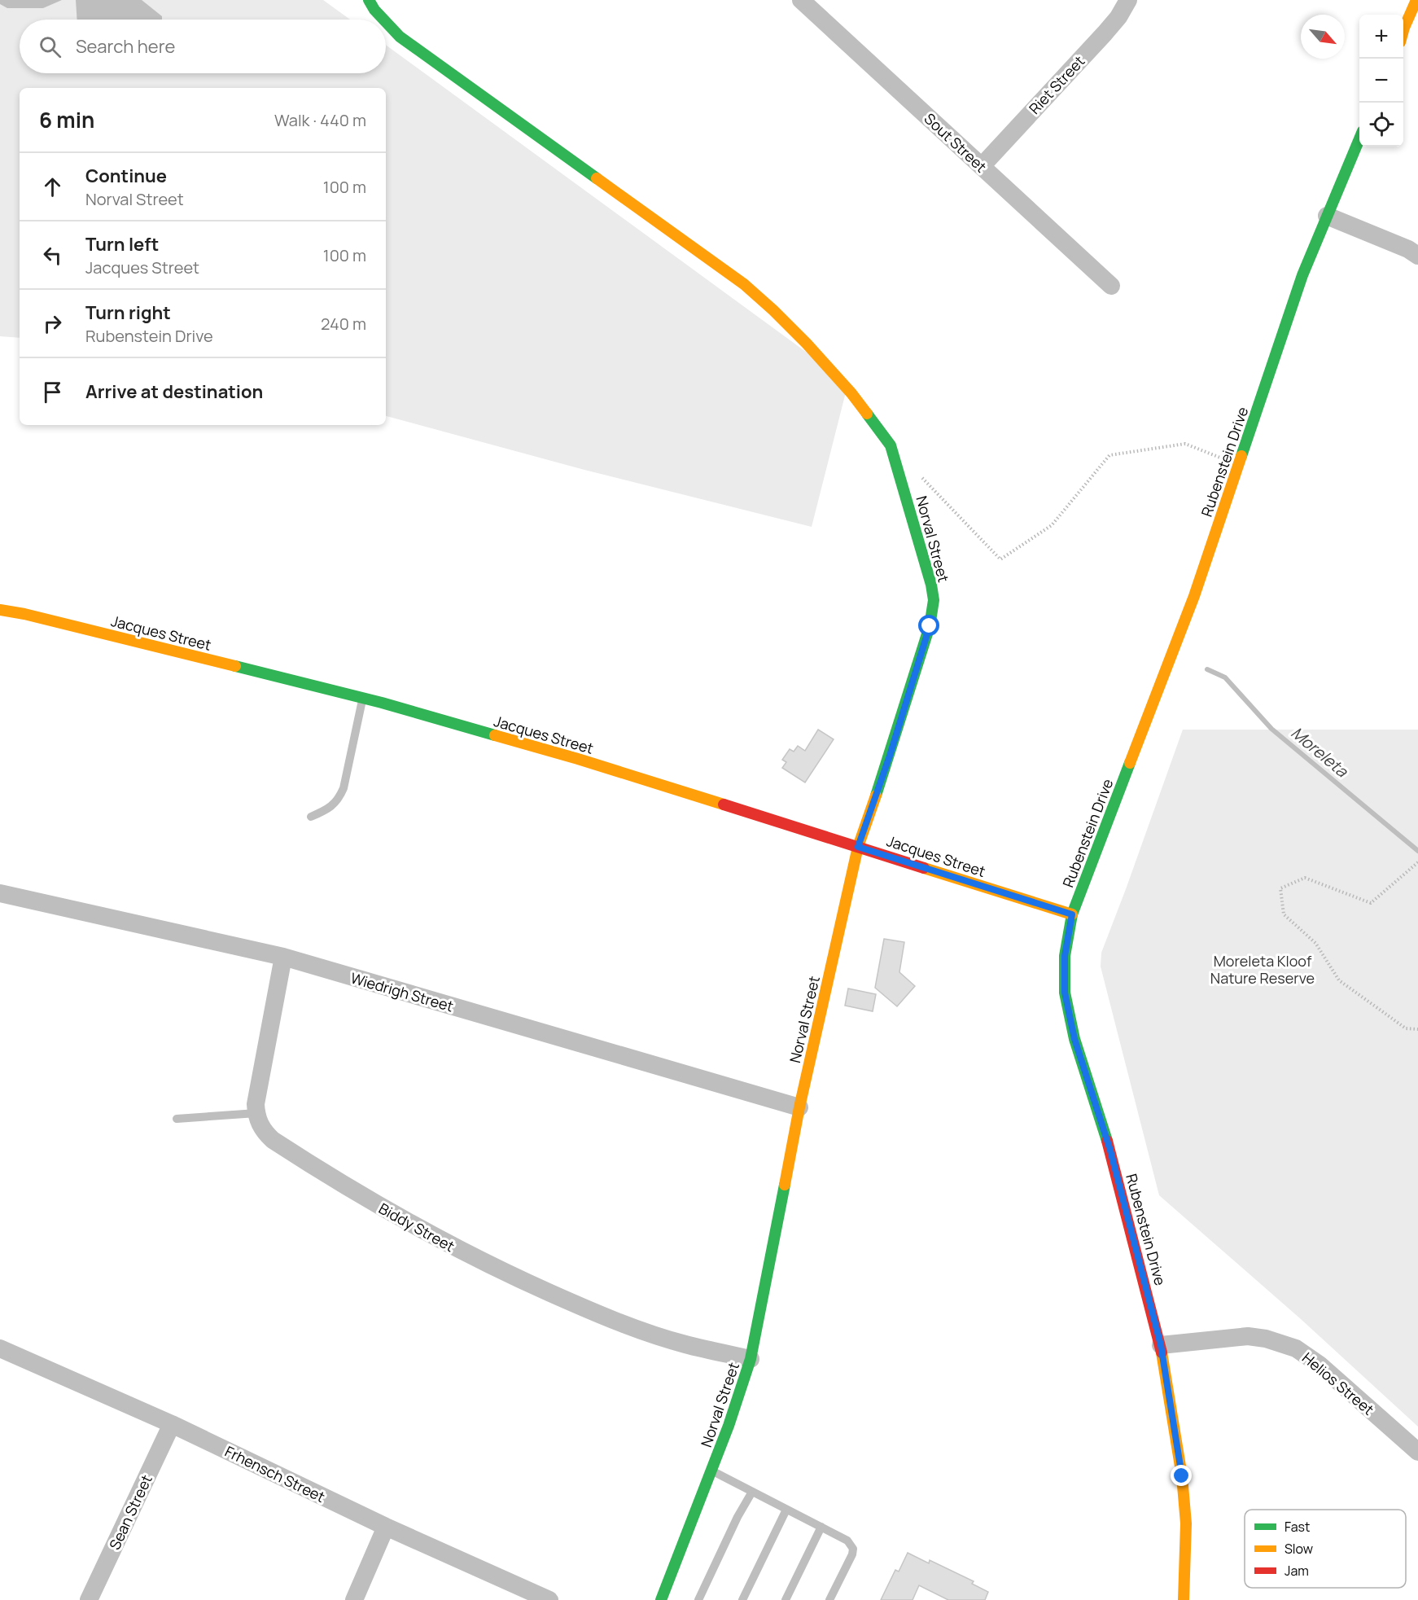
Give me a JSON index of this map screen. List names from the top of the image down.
{
  "streets": {
    "street": [
      "Riet Street",
      "Sout Street",
      "Rubenstein Drive",
      "Norval Street",
      "Jacques Street",
      "Wiedrigh Street",
      "Biddy Street",
      "Helios Street",
      "Frhensch Street",
      "Sean Street"
    ]
  },
  "crossings": [
    ["Riet Street", "Sout Street"],
    ["Rubenstein Drive", "Jacques Street"],
    ["Rubenstein Drive", "Helios Street"],
    ["Norval Street", "Jacques Street"],
    ["Norval Street", "Wiedrigh Street"],
    ["Norval Street", "Biddy Street"],
    ["Frhensch Street", "Sean Street"]
  ],
  "water": ["Moreleta"],
  "parks": ["Moreleta Kloof Nature Reserve"],
  "legend": ["Fast", "Slow", "Jam"],
  "north": "bottom right",
  "page": {
    "map_buttons": ["+", "−"],
    "search": "Search here",
    "heading": ["6 min", "Walk · 440 m"],
    "list": [
      ["Continue", "Norval Street", "100 m"],
      ["Turn left", "Jacques Street", "100 m"],
      ["Turn right", "Rubenstein Drive", "240 m"],
      "Arrive at destination"
    ]
  }
}
